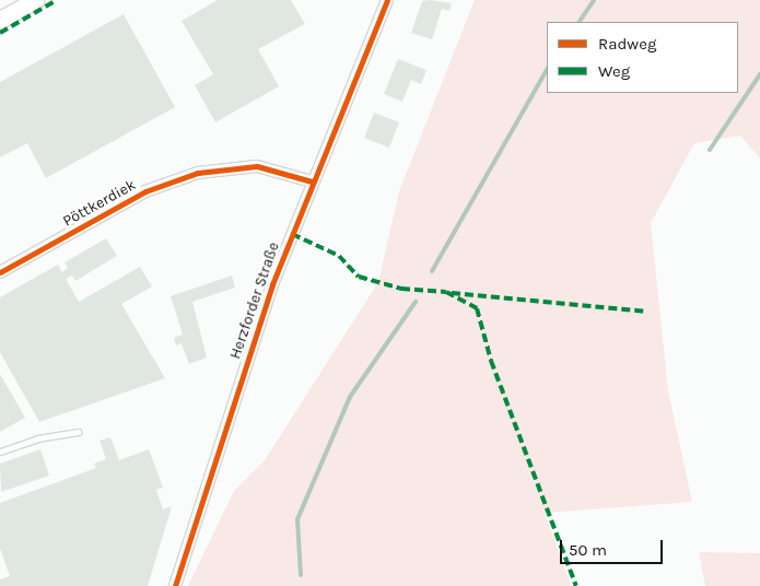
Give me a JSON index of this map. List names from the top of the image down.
{
  "streets": {
    "street": ["Pöttkerdiek", "Herzforder Straße"]
  },
  "crossings": [
    ["Pöttkerdiek", "Herzforder Straße"]
  ],
  "legend": ["Radweg", "Weg"],
  "scale_bar": "50 m"
}
